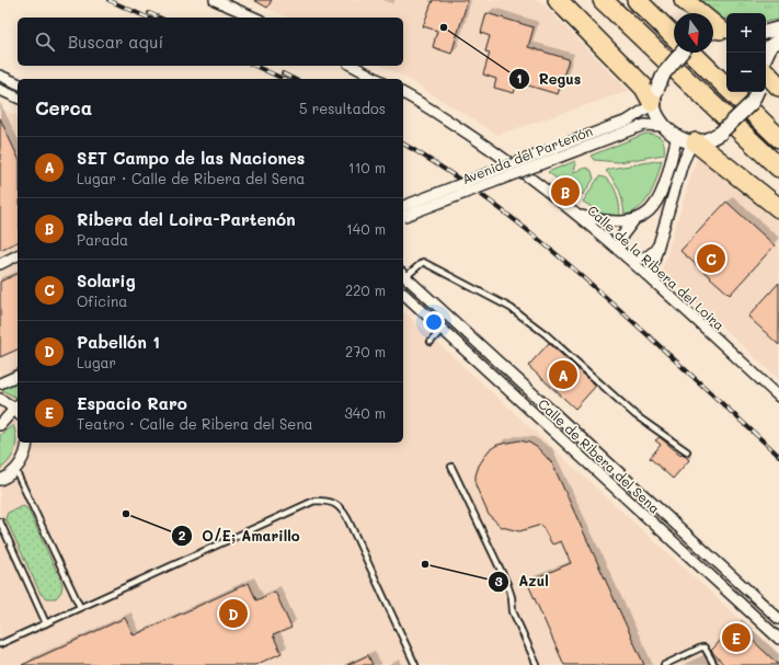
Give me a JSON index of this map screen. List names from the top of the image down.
{
  "streets": {
    "street": ["Avenida del Partenón", "Calle de la Ribera del Loira", "Calle de Ribera del Sena"]
  },
  "places": ["Regus", "O/E; Amarillo", "Azul"],
  "north": "bottom",
  "page": {
    "map_buttons": ["+", "−"],
    "search": "Buscar aquí",
    "heading": ["Cerca", "5 resultados"],
    "list": [
      {
        "mark": "A",
        "name": "SET Campo de las Naciones",
        "note": "Lugar · Calle de Ribera del Sena",
        "value": "110 m"
      },
      {
        "mark": "B",
        "name": "Ribera del Loira-Partenón",
        "note": "Parada",
        "value": "140 m"
      },
      {
        "mark": "C",
        "name": "Solarig",
        "note": "Oficina",
        "value": "220 m"
      },
      {
        "mark": "D",
        "name": "Pabellón 1",
        "note": "Lugar",
        "value": "270 m"
      },
      {
        "mark": "E",
        "name": "Espacio Raro",
        "note": "Teatro · Calle de Ribera del Sena",
        "value": "340 m"
      }
    ],
    "pins": [
      "B",
      "C",
      "A",
      "D",
      "E"
    ]
  }
}
